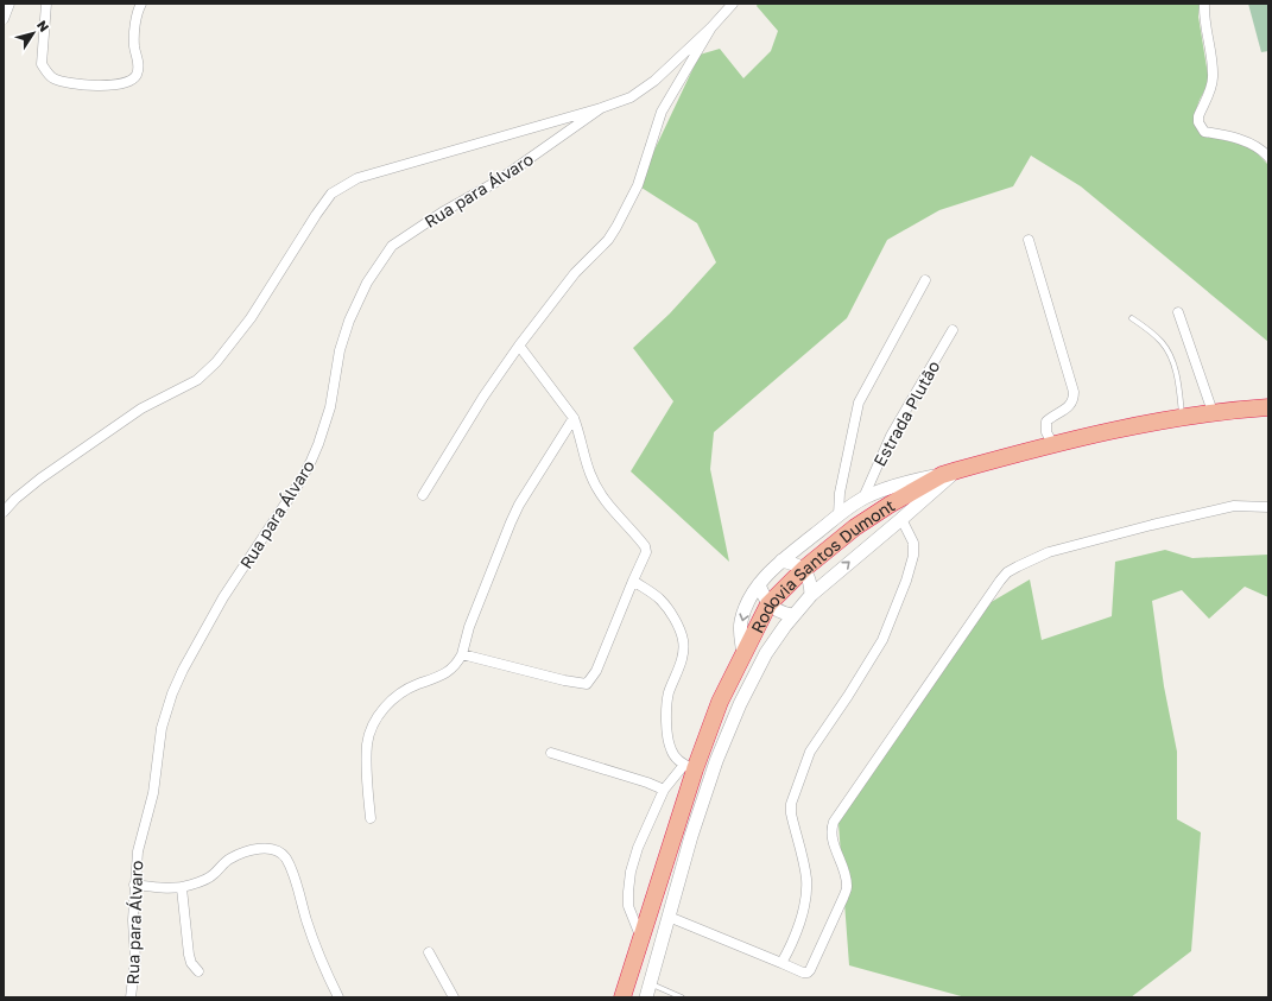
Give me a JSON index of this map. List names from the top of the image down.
{
  "streets": {
    "highway": ["Rodovia Santos Dumont"],
    "street": ["Rua para Álvaro", "Estrada Plutão"]
  },
  "north": "top right"
}
